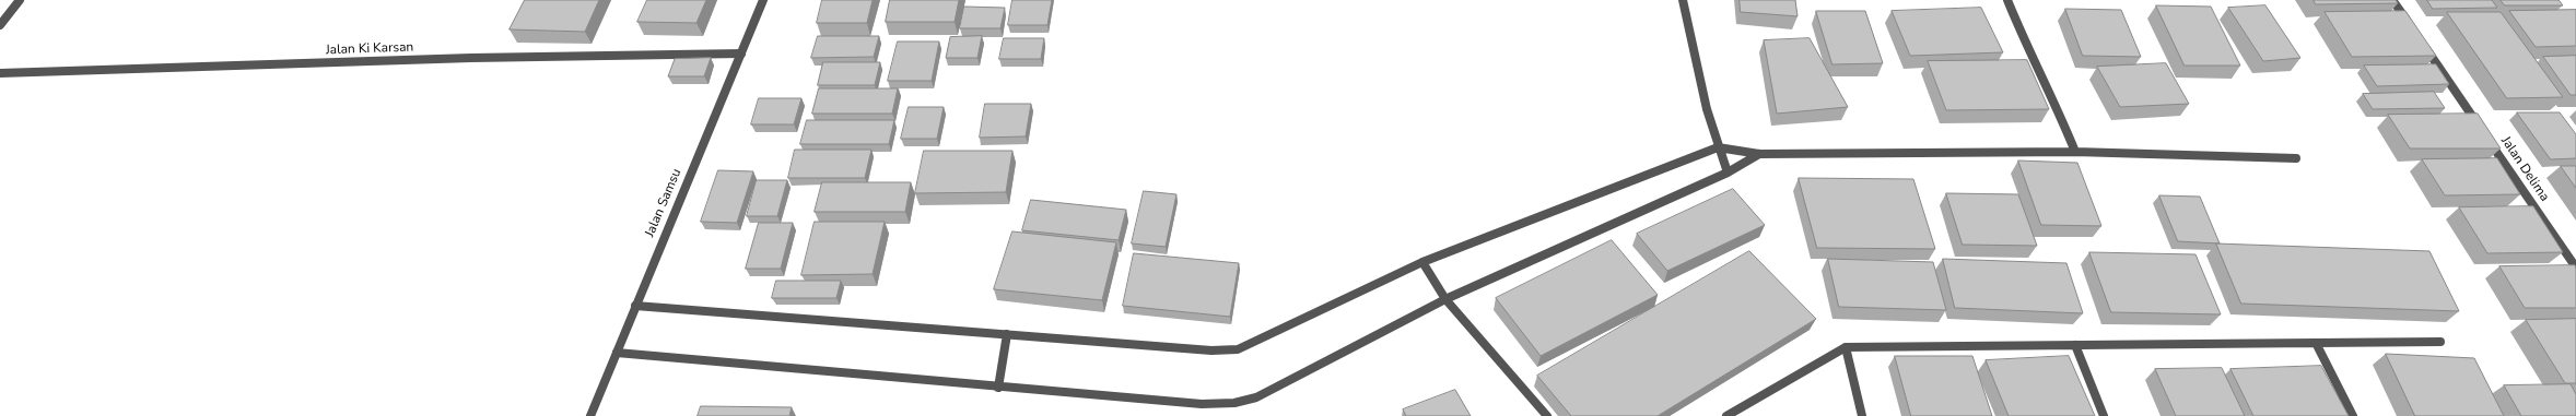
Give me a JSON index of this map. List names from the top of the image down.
{
  "streets": {
    "street": ["Jalan Ki Karsan", "Jalan Delima", "Jalan Samsu"]
  },
  "crossings": [
    ["Jalan Ki Karsan", "Jalan Samsu"]
  ]
}
